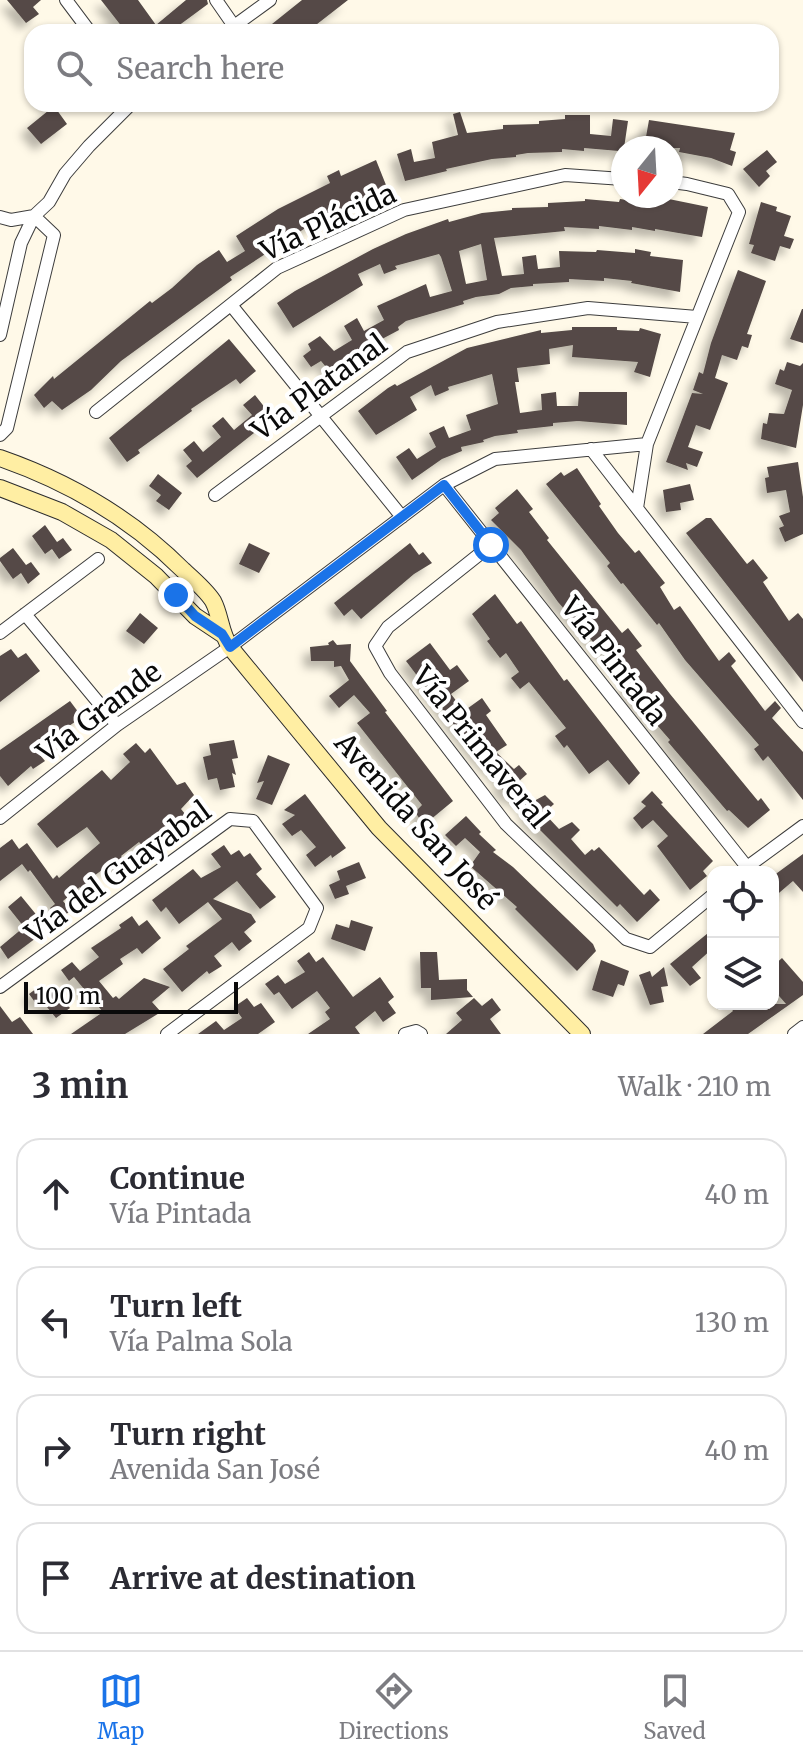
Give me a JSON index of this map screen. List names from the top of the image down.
{
  "streets": {
    "street": [
      "Vía Plácida",
      "Vía Platanal",
      "Vía Pintada",
      "Vía Grande",
      "Vía Primaveral",
      "Avenida San José",
      "Vía del Guayabal"
    ]
  },
  "crossings": [
    ["Vía Pintada", "Vía Grande"],
    ["Vía Pintada", "Vía Primaveral"],
    ["Vía Grande", "Avenida San José"]
  ],
  "scale_bar": "100 m",
  "north": "bottom",
  "page": {
    "search": "Search here",
    "scale": "100 m",
    "heading": ["3 min", "Walk · 210 m"],
    "list": [
      ["Continue", "Vía Pintada", "40 m"],
      ["Turn left", "Vía Palma Sola", "130 m"],
      ["Turn right", "Avenida San José", "40 m"],
      "Arrive at destination"
    ],
    "nav": ["Map", "Directions", "Saved"]
  }
}
